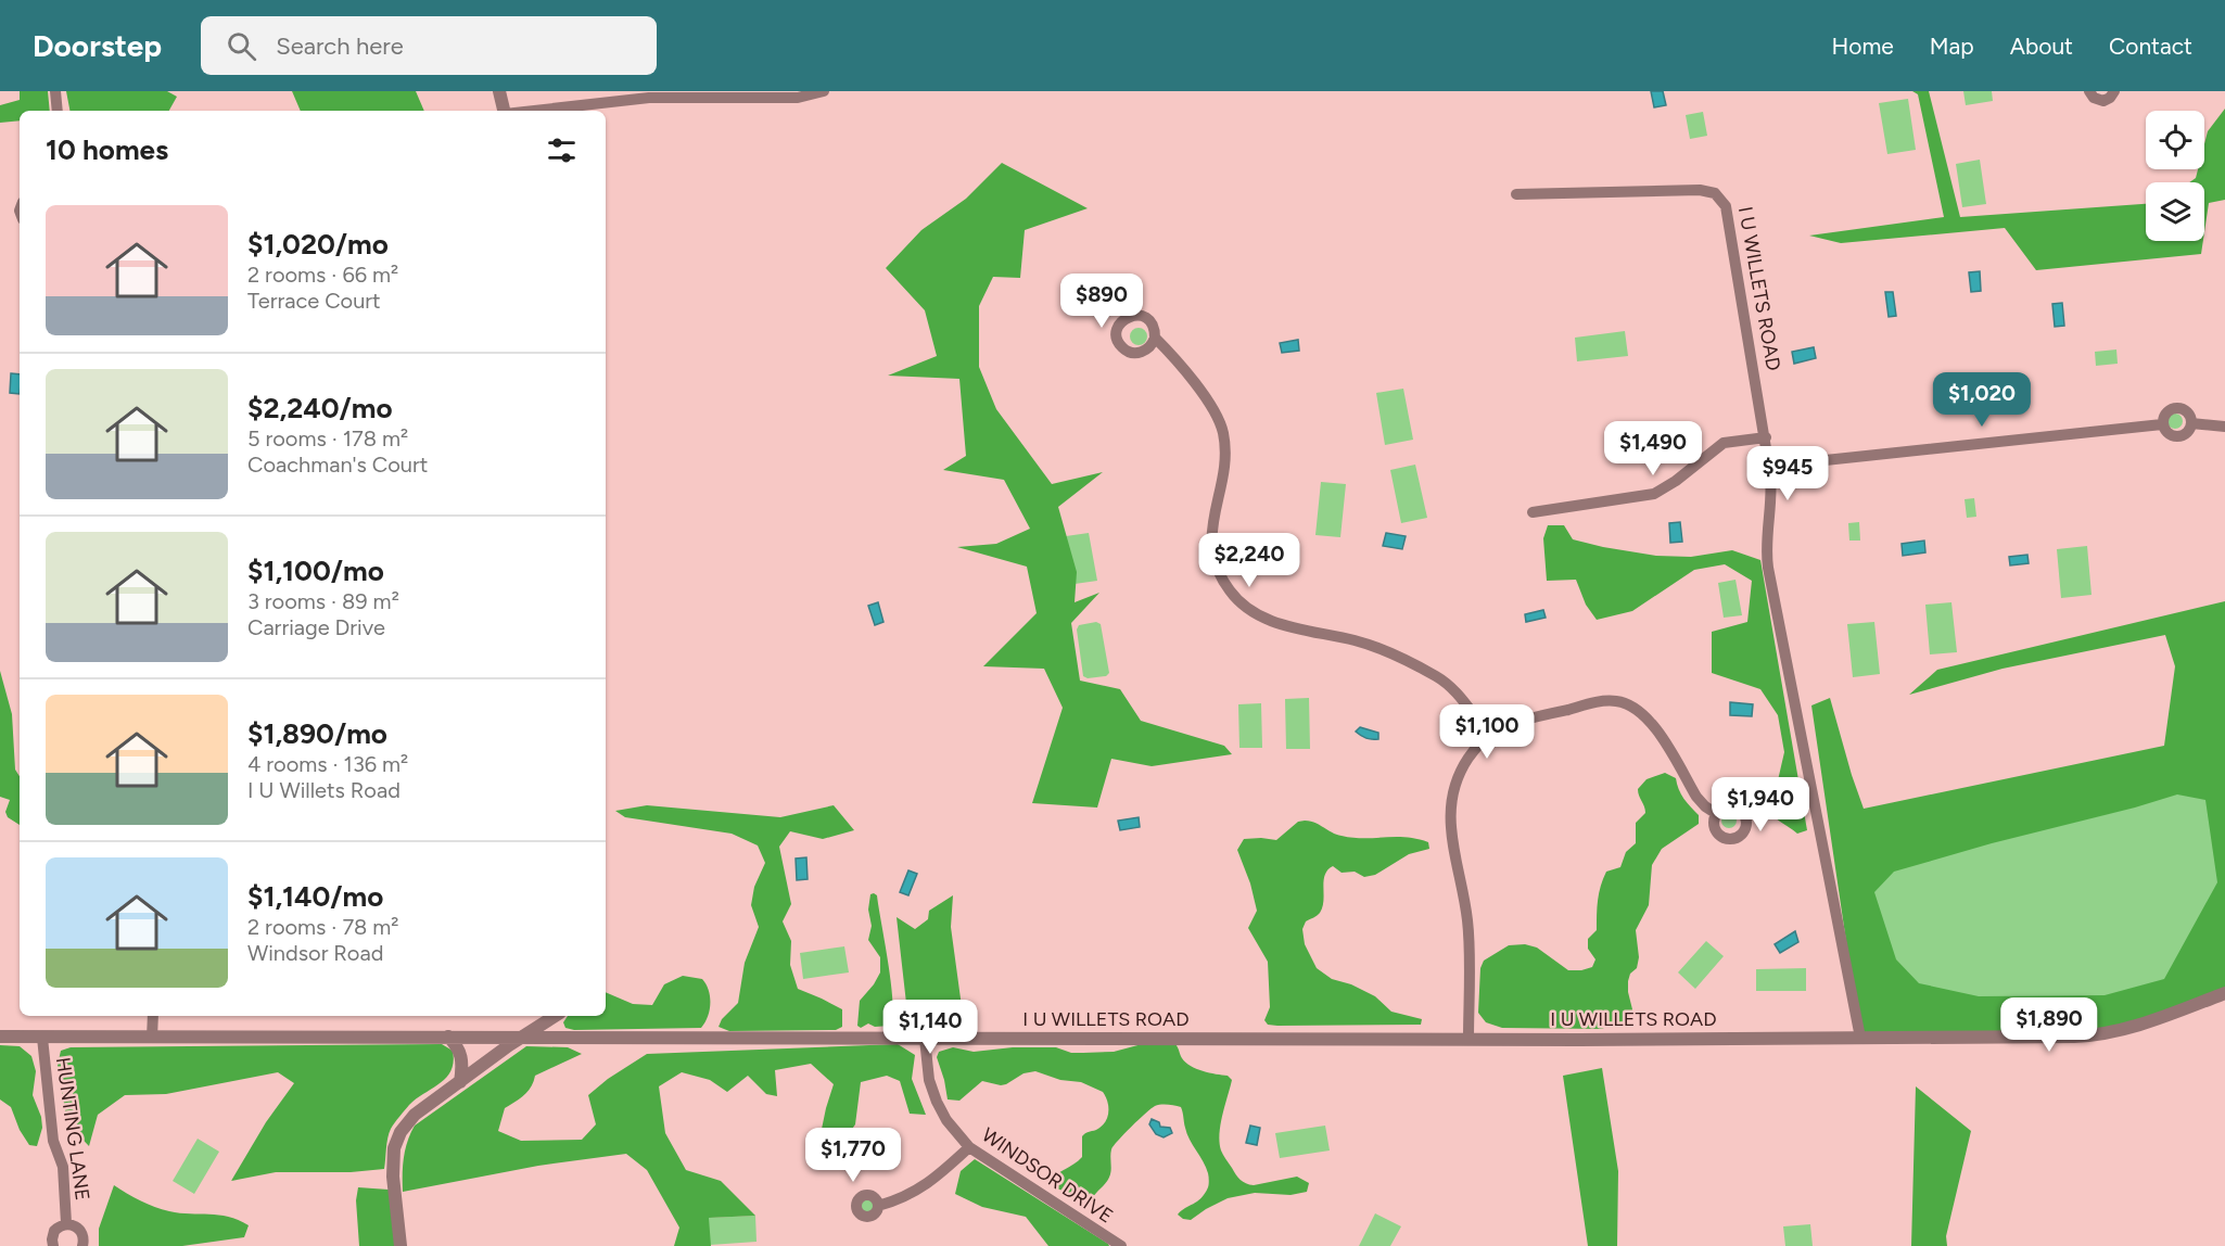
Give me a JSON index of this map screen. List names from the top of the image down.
{
  "streets": {
    "street": ["I U WILLETS ROAD", "HUNTING LANE", "WINDSOR DRIVE"]
  },
  "crossings": [
    ["I U WILLETS ROAD", "HUNTING LANE"],
    ["I U WILLETS ROAD", "WINDSOR DRIVE"]
  ],
  "page": {
    "header": "Doorstep",
    "search": "Search here",
    "nav": [
      "Home",
      "Map",
      "About",
      "Contact"
    ],
    "heading": "10 homes",
    "list": [
      {
        "name": "$1,020/mo",
        "note": "2 rooms · 66 m² · Terrace Court"
      },
      {
        "name": "$2,240/mo",
        "note": "5 rooms · 178 m² · Coachman's Court"
      },
      {
        "name": "$1,100/mo",
        "note": "3 rooms · 89 m² · Carriage Drive"
      },
      {
        "name": "$1,890/mo",
        "note": "4 rooms · 136 m² · I U Willets Road"
      },
      {
        "name": "$1,140/mo",
        "note": "2 rooms · 78 m² · Windsor Road"
      }
    ],
    "price": [
      "$890",
      "$1,020",
      "$1,490",
      "$945",
      "$2,240",
      "$1,100",
      "$1,940",
      "$1,890",
      "$1,140",
      "$1,770"
    ]
  }
}
